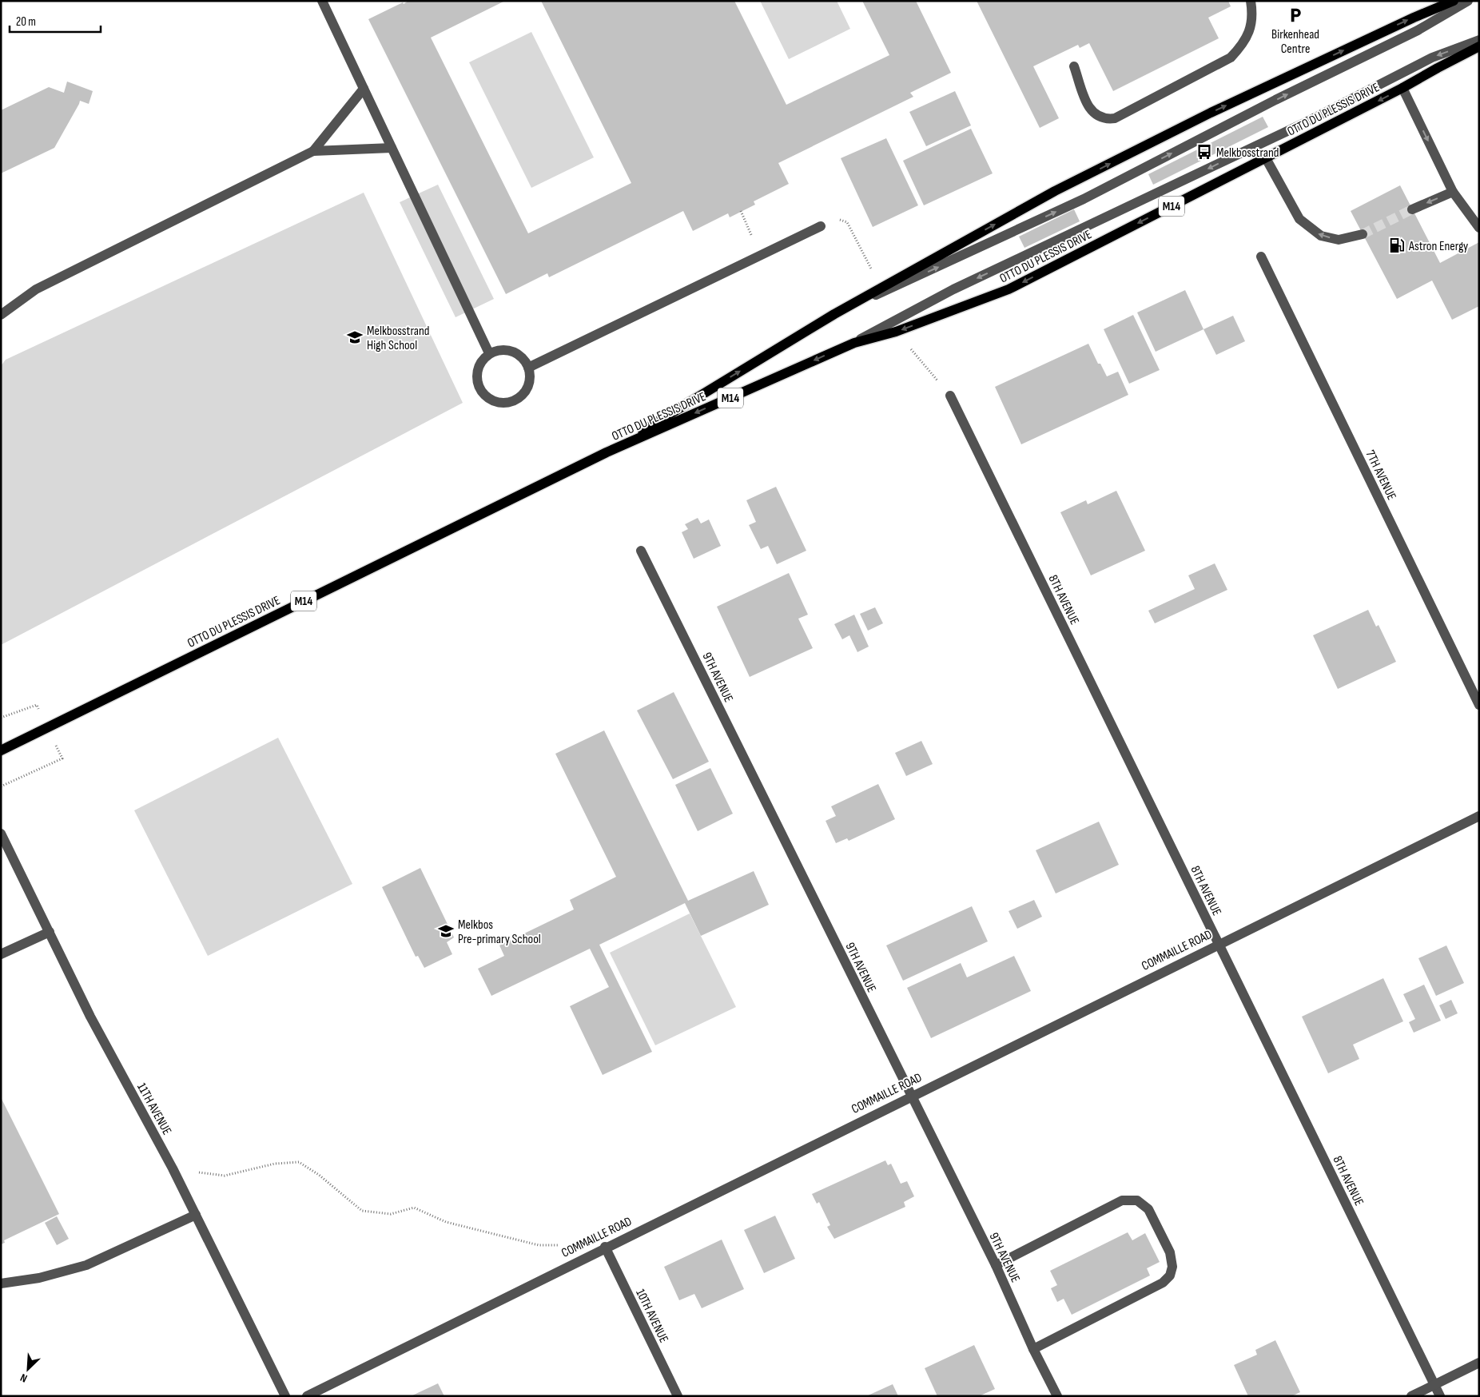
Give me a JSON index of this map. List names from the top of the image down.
{
  "streets": {
    "main road": ["OTTO DU PLESSIS DRIVE", "M14"],
    "street": [
      "7TH AVENUE",
      "8TH AVENUE",
      "9TH AVENUE",
      "COMMAILLE ROAD",
      "11TH AVENUE",
      "10TH AVENUE"
    ]
  },
  "crossings": [
    ["8TH AVENUE", "COMMAILLE ROAD"],
    ["9TH AVENUE", "COMMAILLE ROAD"],
    ["COMMAILLE ROAD", "10TH AVENUE"]
  ],
  "places": {
    "parking": ["Birkenhead Centre"],
    "bus stop": ["Melkbosstrand"],
    "fuel station": ["Astron Energy"],
    "school or university": ["Melkbosstrand High School", "Melkbos Pre-primary School"]
  },
  "scale_bar": "20 m",
  "north": "bottom left"
}
